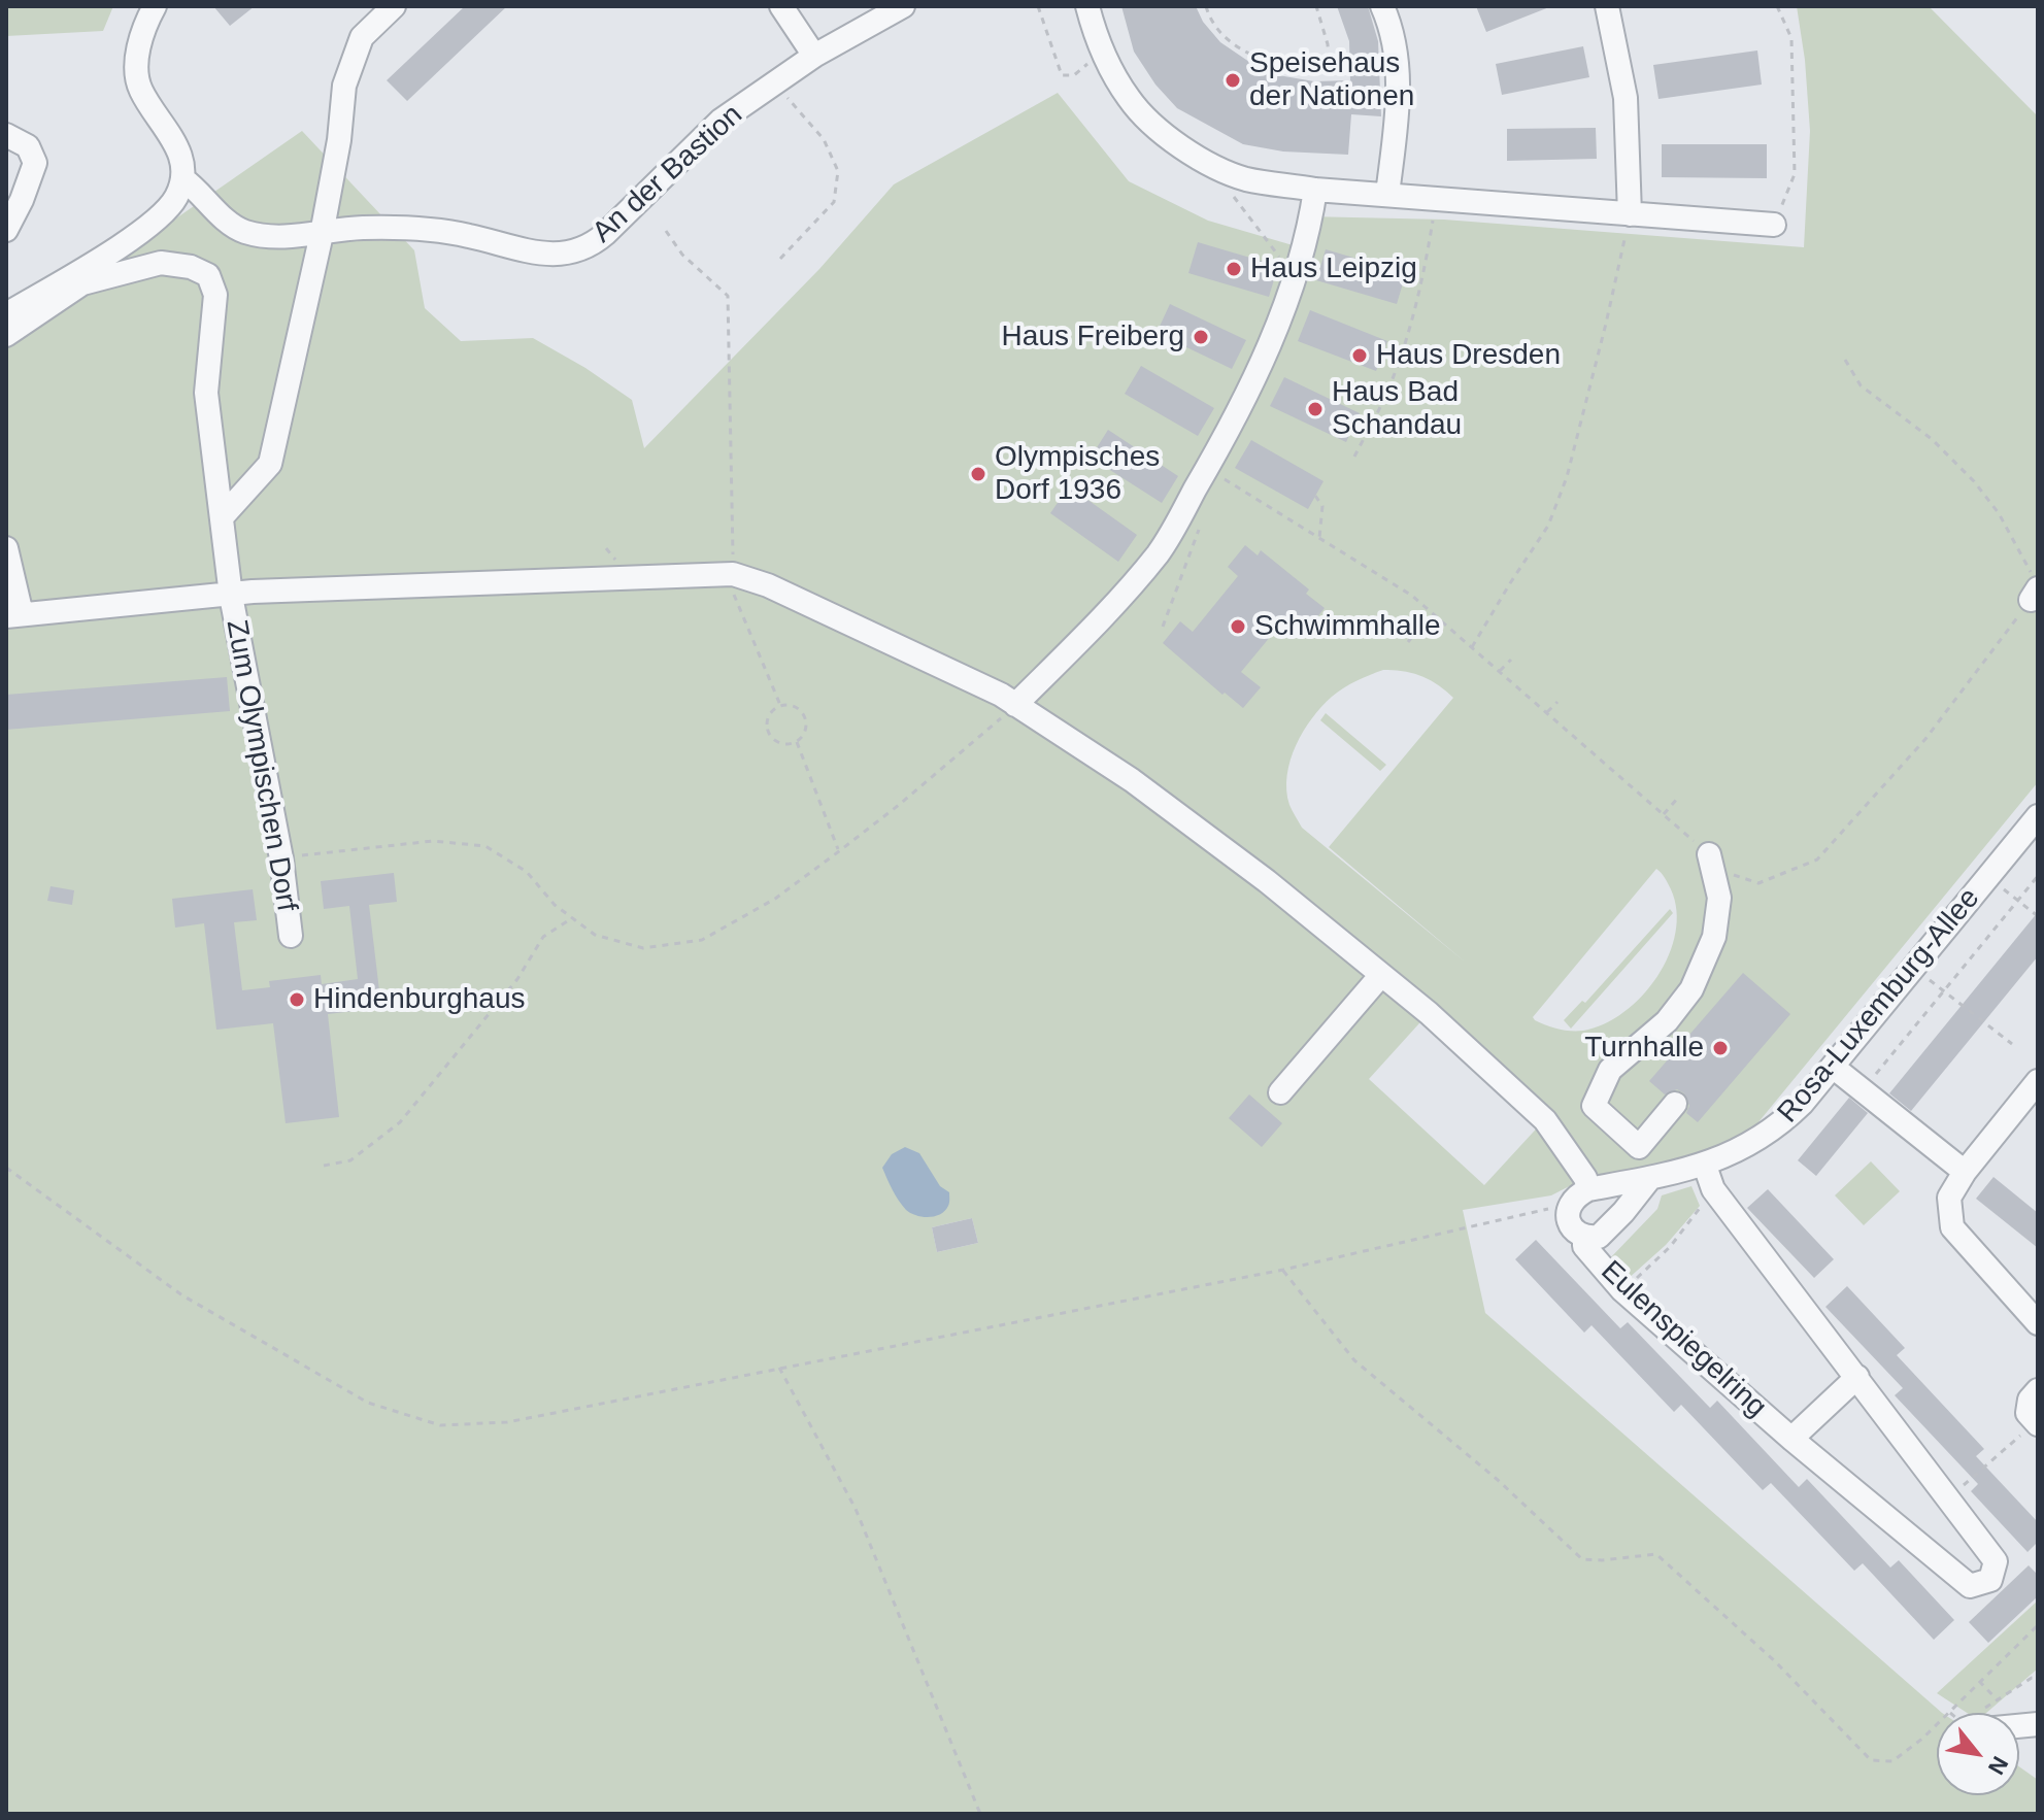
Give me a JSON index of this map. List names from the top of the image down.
{
  "streets": {
    "street": [
      "An der Bastion",
      "Zum Olympischen Dorf",
      "Rosa-Luxemburg-Allee",
      "Eulenspiegelring"
    ]
  },
  "crossings": [
    ["Rosa-Luxemburg-Allee", "Eulenspiegelring"]
  ],
  "places": [
    "Speisehaus der Nationen",
    "Haus Leipzig",
    "Haus Freiberg",
    "Haus Dresden",
    "Haus Bad Schandau",
    "Olympisches Dorf 1936",
    "Schwimmhalle",
    "Hindenburghaus",
    "Turnhalle"
  ],
  "north": "bottom right"
}
